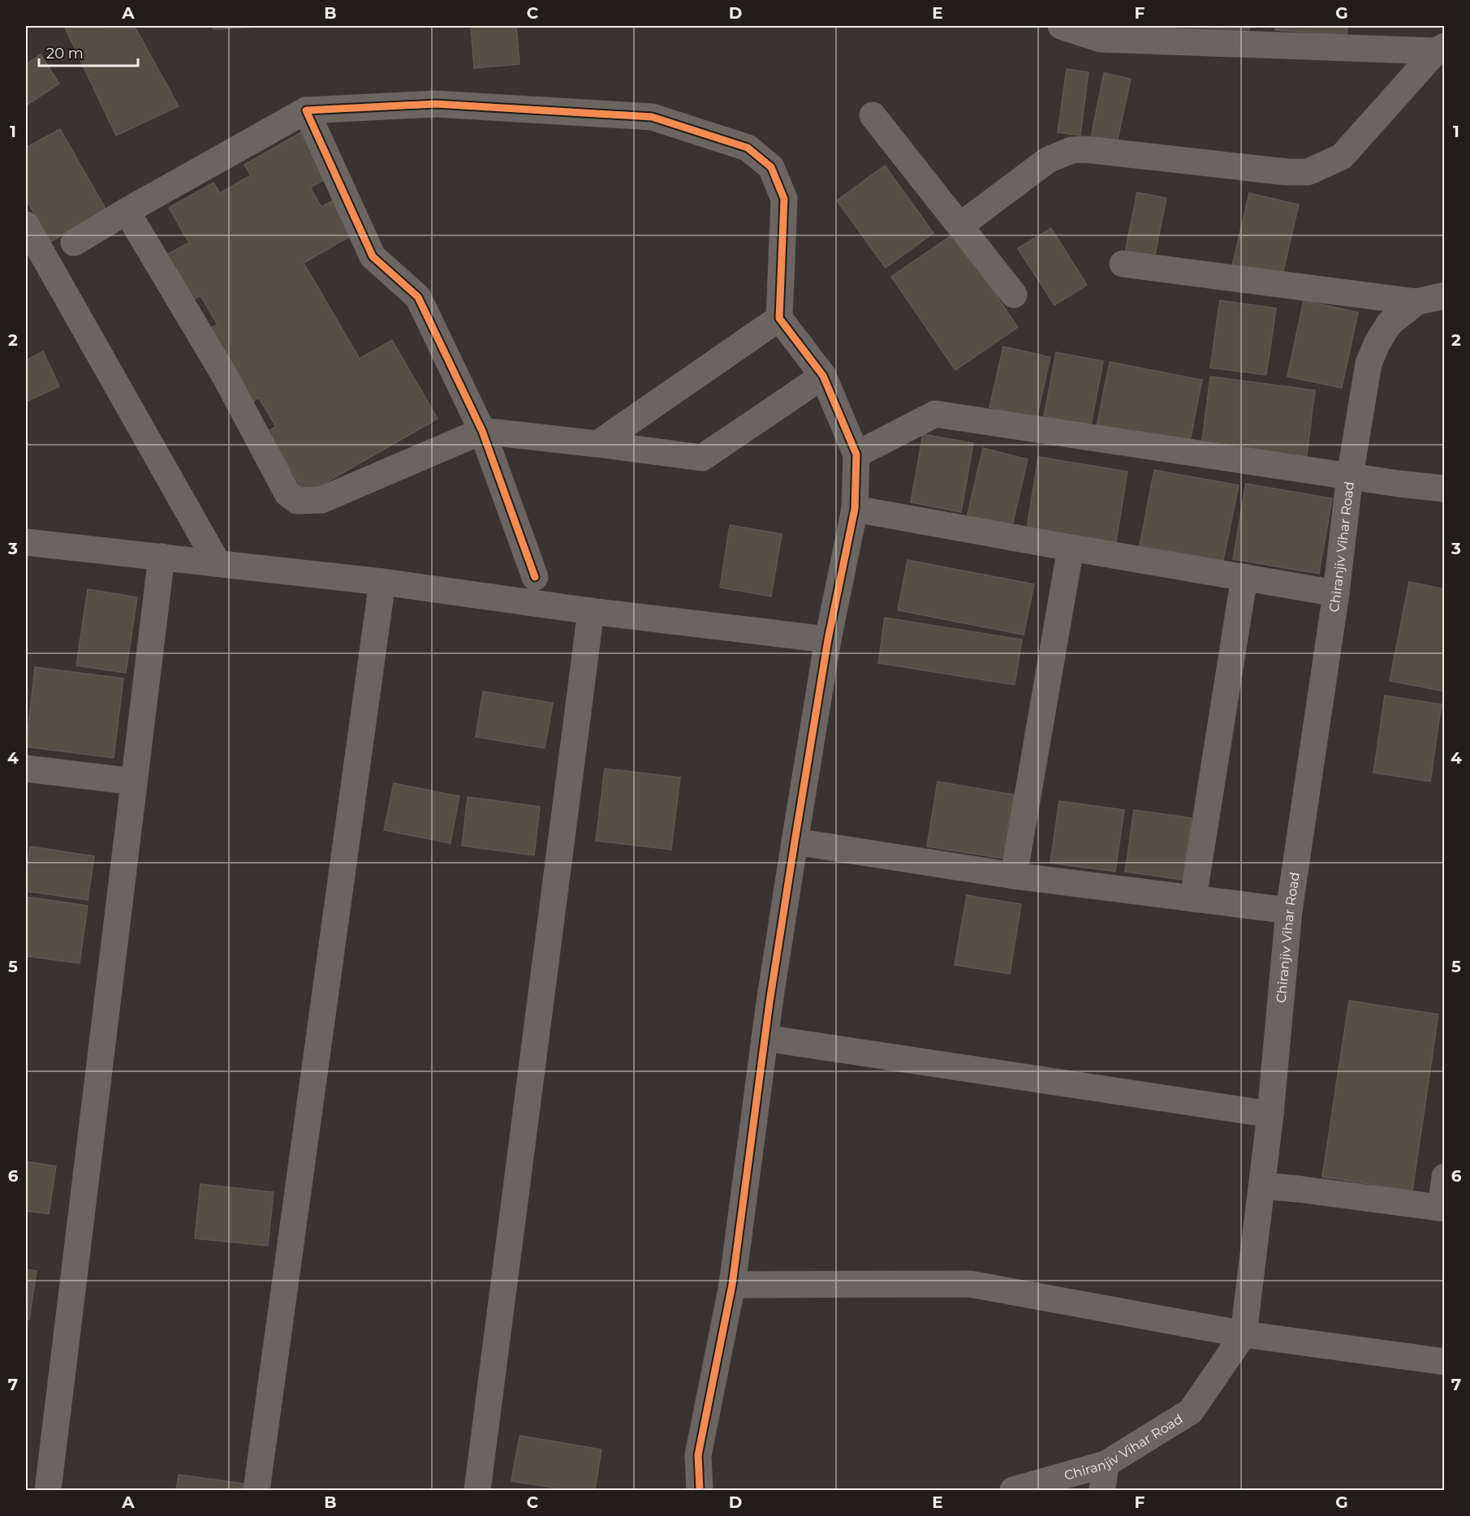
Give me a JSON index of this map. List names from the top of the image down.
{
  "streets": {
    "street": ["Chiranjiv Vihar Road"]
  },
  "scale_bar": "20 m",
  "grid": {
    "columns": [
      "A",
      "B",
      "C",
      "D",
      "E",
      "F",
      "G"
    ],
    "rows": [
      "1",
      "2",
      "3",
      "4",
      "5",
      "6",
      "7"
    ]
  }
}
